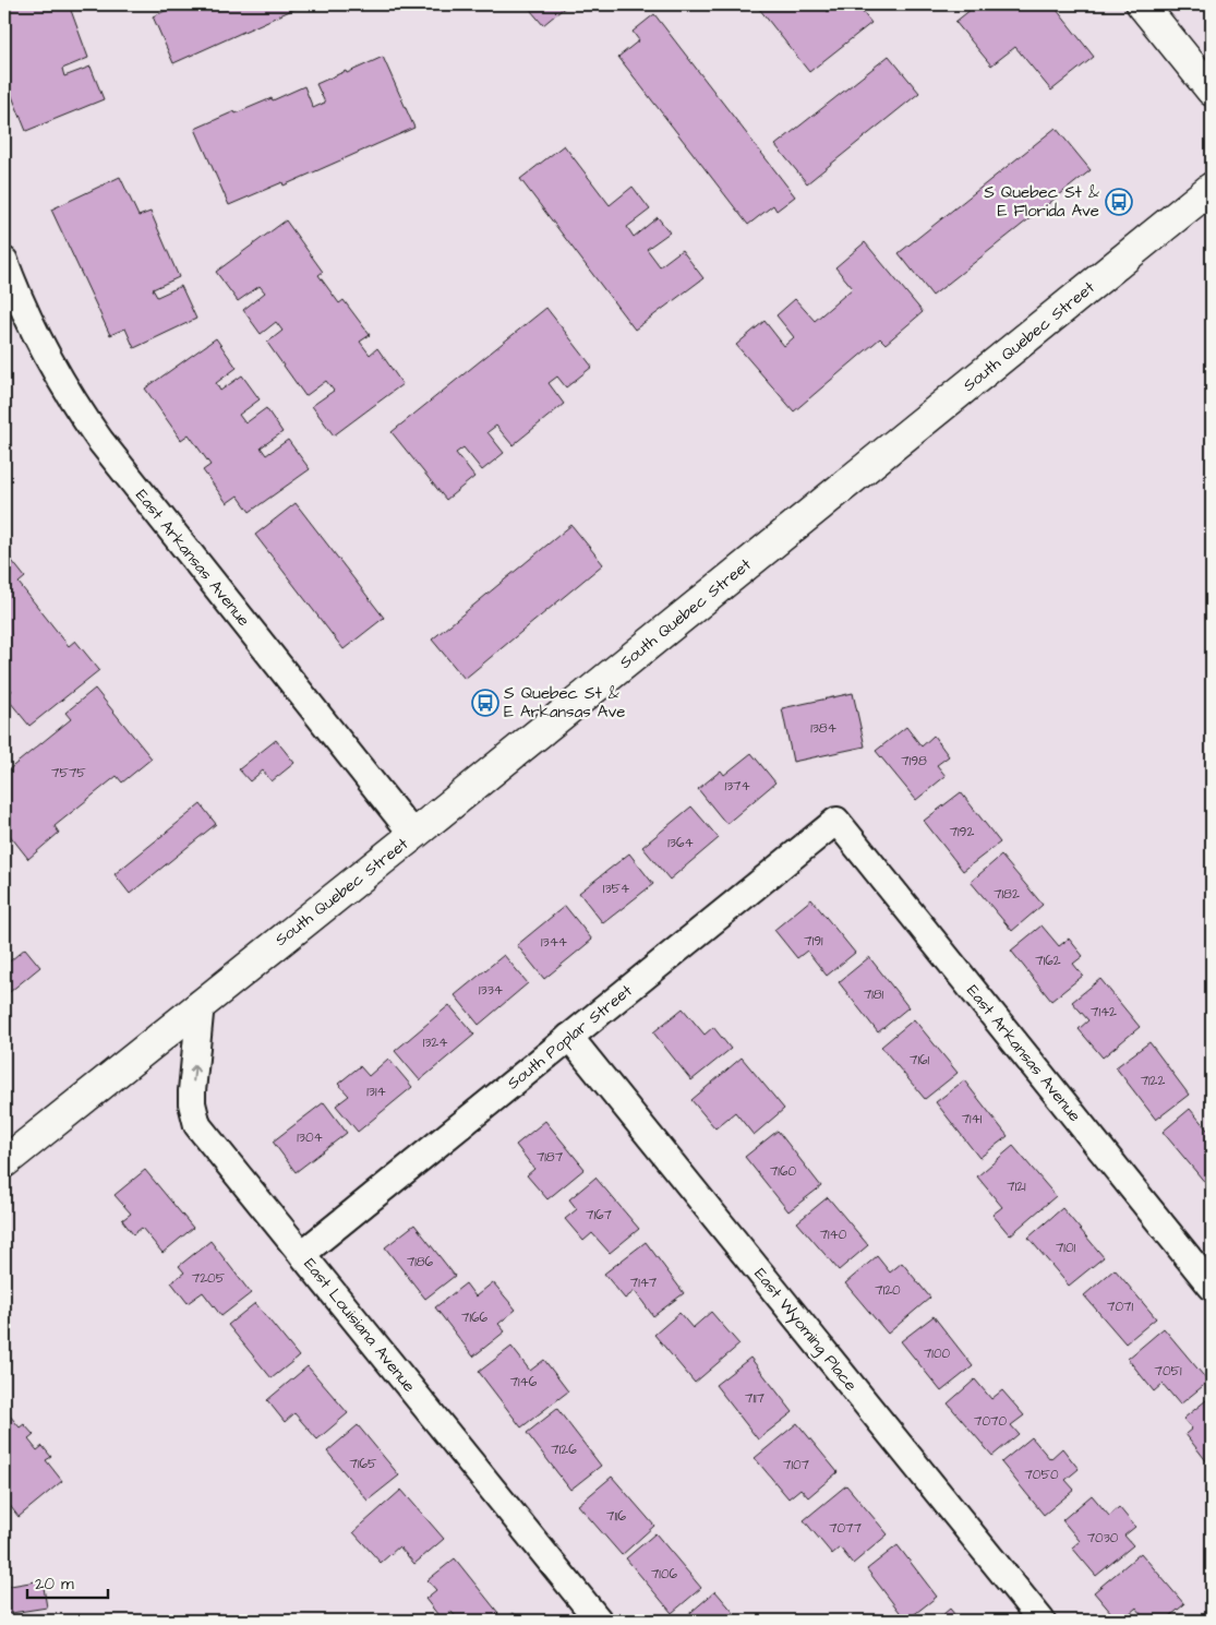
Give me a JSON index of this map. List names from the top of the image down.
{
  "streets": {
    "main road": ["South Quebec Street"],
    "street": [
      "East Arkansas Avenue",
      "South Poplar Street",
      "East Louisiana Avenue",
      "East Wyoming Place"
    ]
  },
  "crossings": [
    ["South Quebec Street", "East Arkansas Avenue"],
    ["South Quebec Street", "East Louisiana Avenue"],
    ["East Arkansas Avenue", "South Poplar Street"],
    ["South Poplar Street", "East Louisiana Avenue"],
    ["South Poplar Street", "East Wyoming Place"]
  ],
  "one_way": ["East Louisiana Avenue"],
  "places": {
    "bus stop": ["S Quebec St & E Florida Ave", "S Quebec St & E Arkansas Ave"]
  },
  "house_numbers": [
    "1384",
    "7198",
    "7575",
    "1374",
    "7192",
    "1364",
    "1354",
    "7182",
    "7191",
    "1344",
    "7162",
    "1334",
    "7181",
    "7142",
    "1324",
    "7161",
    "7122",
    "1314",
    "7141",
    "1304",
    "7187",
    "7160",
    "7121",
    "7167",
    "7140",
    "7101",
    "7186",
    "7205",
    "7147",
    "7120",
    "7071",
    "7166",
    "7100",
    "7051",
    "7146",
    "7117",
    "7070",
    "7126",
    "7165",
    "7107",
    "7050",
    "7116",
    "7077",
    "7030",
    "7106"
  ],
  "scale_bar": "20 m"
}
